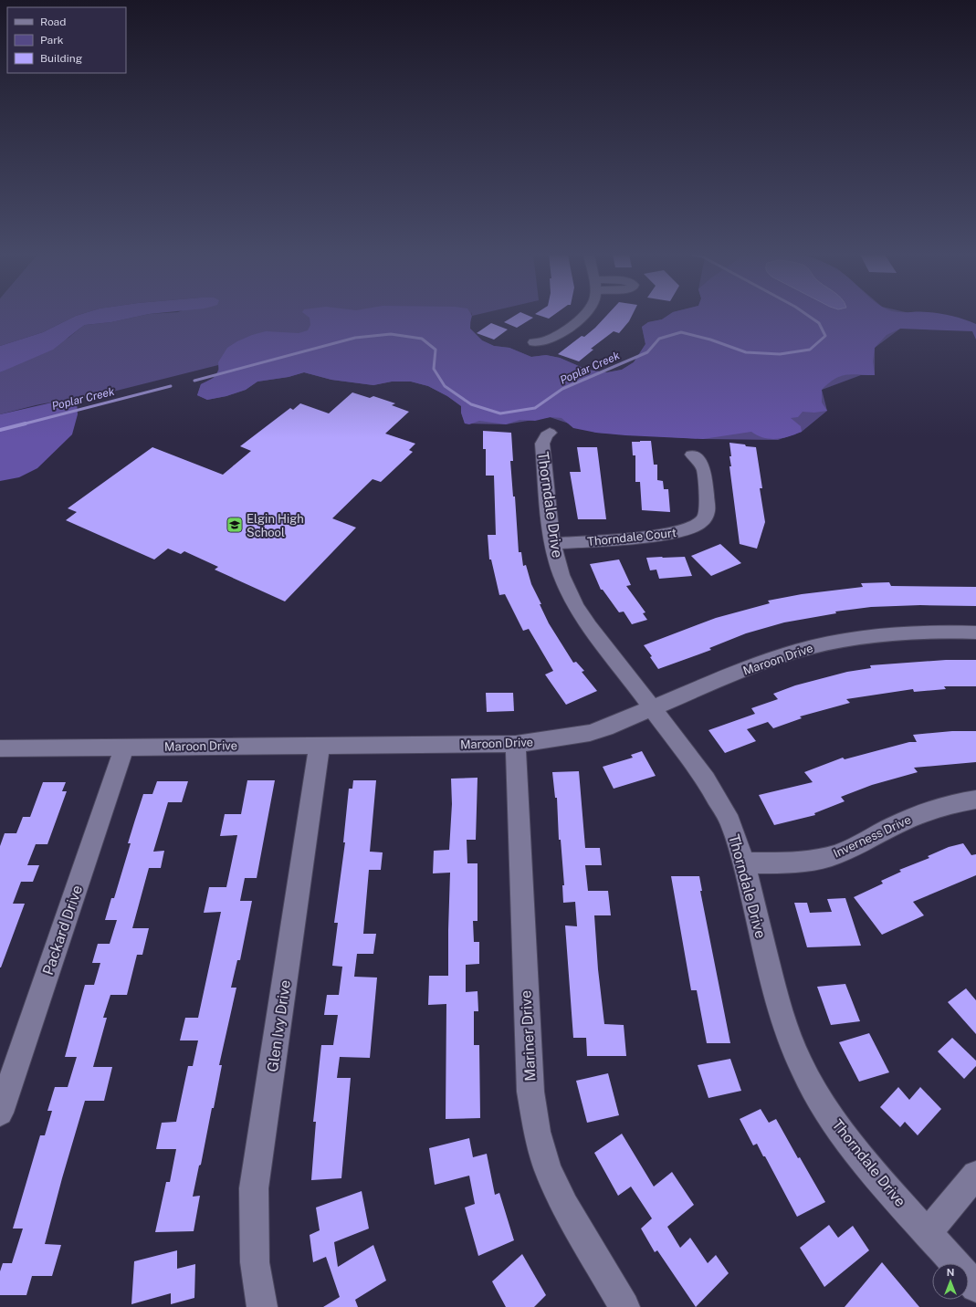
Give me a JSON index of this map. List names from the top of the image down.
{
  "streets": {
    "street": [
      "Thorndale Drive",
      "Thorndale Court",
      "Maroon Drive",
      "Inverness Drive",
      "Packard Drive",
      "Glen Ivy Drive",
      "Mariner Drive"
    ]
  },
  "crossings": [
    ["Thorndale Drive", "Thorndale Court"],
    ["Thorndale Drive", "Maroon Drive"],
    ["Thorndale Drive", "Inverness Drive"],
    ["Maroon Drive", "Packard Drive"],
    ["Maroon Drive", "Glen Ivy Drive"],
    ["Maroon Drive", "Mariner Drive"]
  ],
  "water": ["Poplar Creek"],
  "places": {
    "school or university": ["Elgin High School"]
  },
  "legend": ["Road", "Park", "Building"],
  "north": "top"
}
